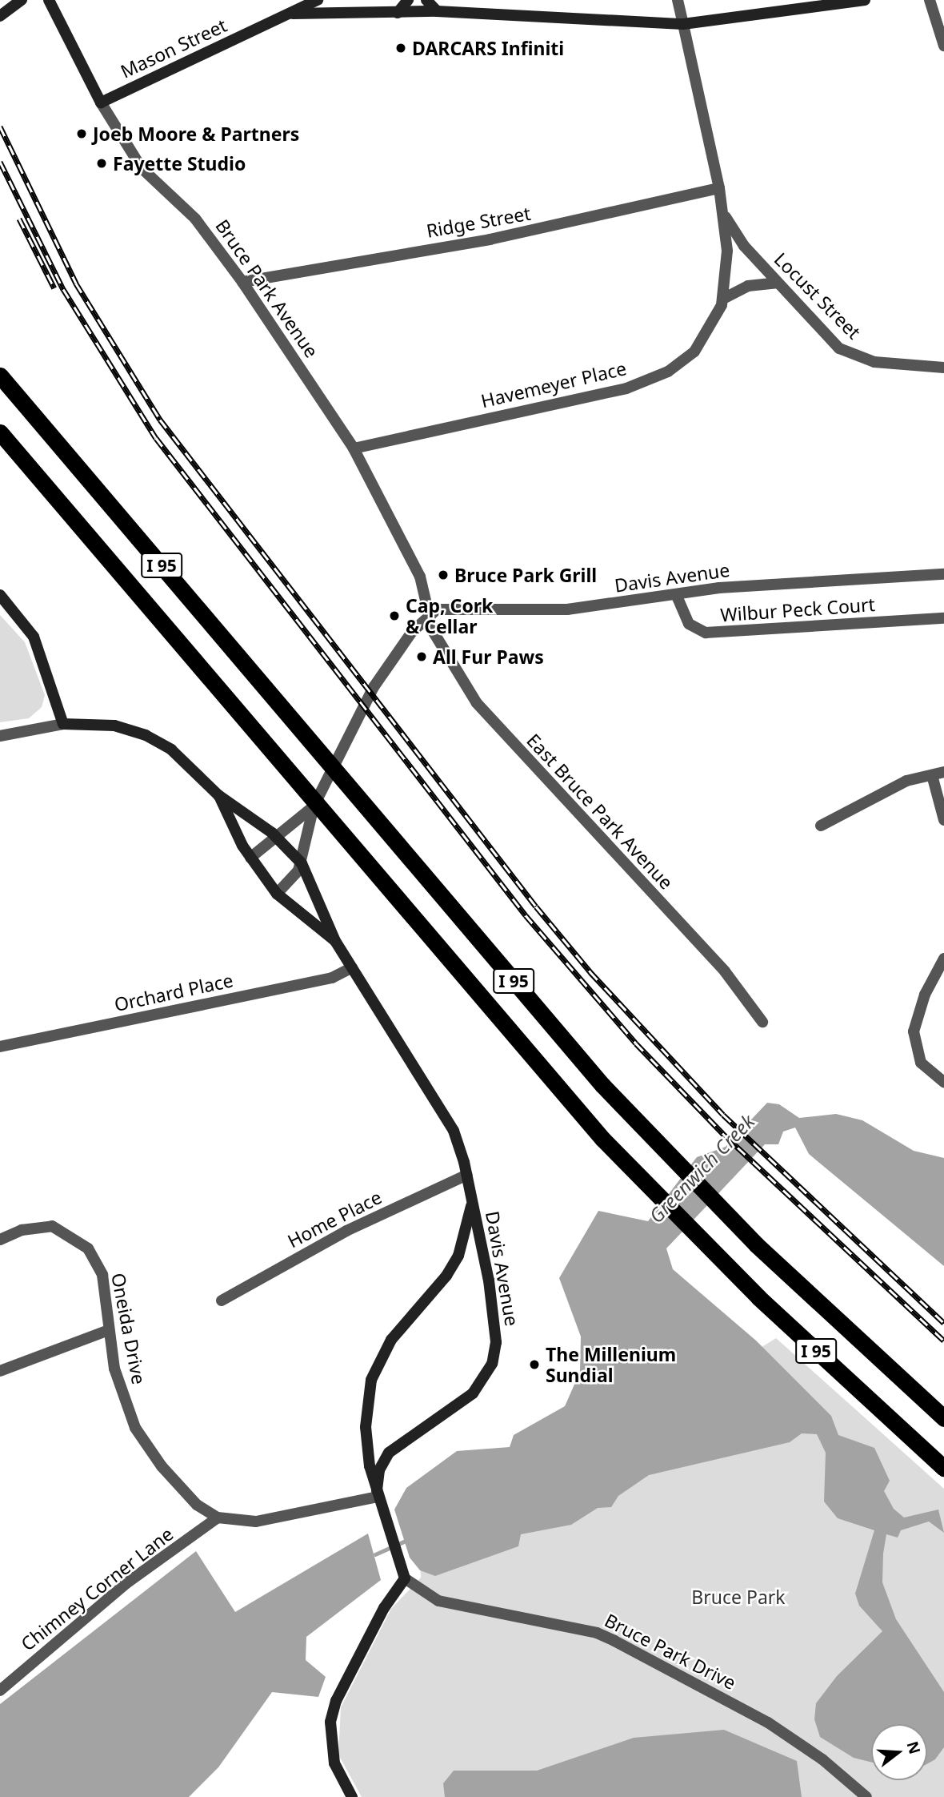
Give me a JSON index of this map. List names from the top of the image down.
{
  "streets": {
    "highway": ["I 95"],
    "main road": ["Mason Street", "Bruce Park Avenue", "Davis Avenue"],
    "street": [
      "Ridge Street",
      "Locust Street",
      "Havemeyer Place",
      "Wilbur Peck Court",
      "East Bruce Park Avenue",
      "Orchard Place",
      "Home Place",
      "Oneida Drive",
      "Chimney Corner Lane",
      "Bruce Park Drive"
    ]
  },
  "crossings": [
    ["Mason Street", "Bruce Park Avenue"],
    ["Mason Street", "Havemeyer Place"],
    ["Ridge Street", "Bruce Park Avenue"],
    ["Ridge Street", "Havemeyer Place"],
    ["Bruce Park Avenue", "Havemeyer Place"],
    ["Bruce Park Avenue", "Davis Avenue"],
    ["Bruce Park Avenue", "East Bruce Park Avenue"],
    ["Locust Street", "Havemeyer Place"],
    ["Davis Avenue", "Wilbur Peck Court"],
    ["Davis Avenue", "East Bruce Park Avenue"],
    ["Davis Avenue", "Orchard Place"],
    ["Davis Avenue", "Home Place"],
    ["Davis Avenue", "Bruce Park Drive"],
    ["Oneida Drive", "Chimney Corner Lane"]
  ],
  "water": ["Greenwich Creek"],
  "parks": ["Bruce Park"],
  "places": [
    "DARCARS Infiniti",
    "Joeb Moore & Partners",
    "Fayette Studio",
    "Bruce Park Grill",
    "Cap, Cork & Cellar",
    "All Fur Paws",
    "The Millenium Sundial"
  ],
  "north": "right"
}
